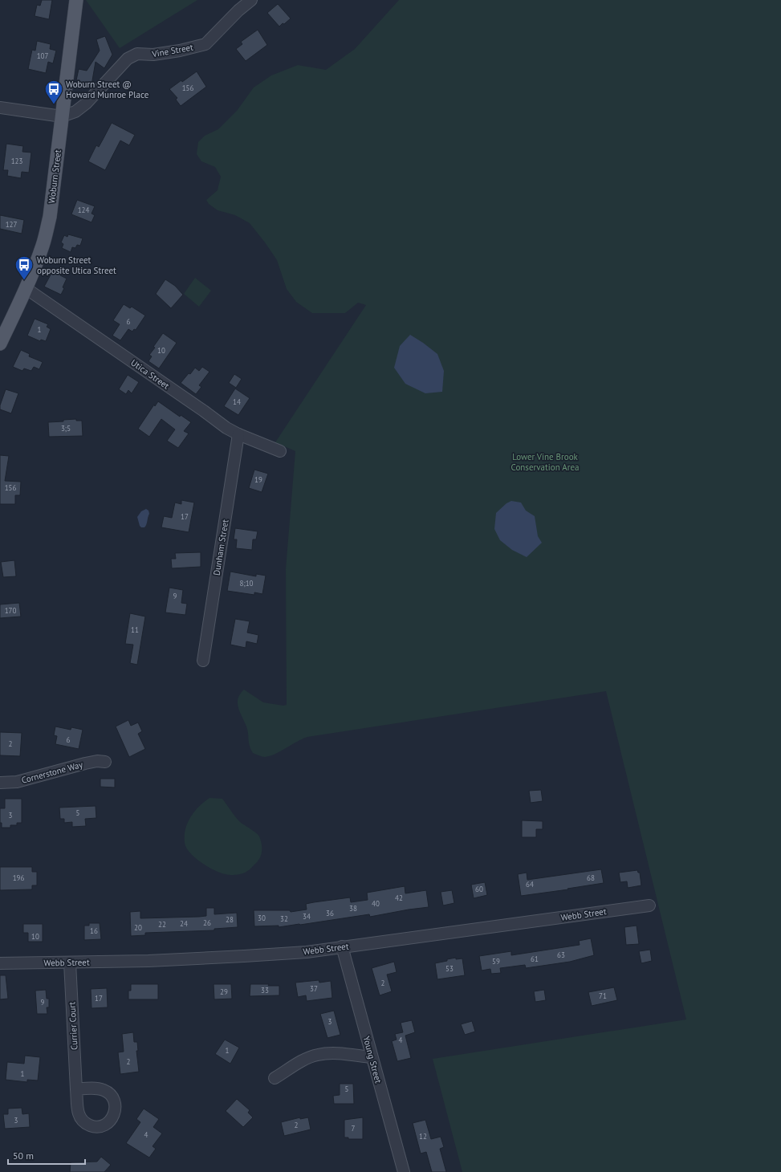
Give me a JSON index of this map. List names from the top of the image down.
{
  "streets": {
    "main road": ["Woburn Street"],
    "street": [
      "Vine Street",
      "Utica Street",
      "Dunham Street",
      "Cornerstone Way",
      "Webb Street",
      "Currier Court",
      "Young Street"
    ]
  },
  "crossings": [
    ["Vine Street", "Woburn Street"],
    ["Woburn Street", "Utica Street"],
    ["Utica Street", "Dunham Street"],
    ["Webb Street", "Currier Court"],
    ["Webb Street", "Young Street"]
  ],
  "parks": ["Lower Vine Brook Conservation Area"],
  "places": {
    "bus stop": ["Woburn Street @ Howard Munroe Place", "Woburn Street opposite Utica Street"]
  },
  "house_numbers": [
    "107",
    "156",
    "123",
    "124",
    "127",
    "6",
    "1",
    "10",
    "14",
    "3;5",
    "19",
    "156",
    "17",
    "8;10",
    "9",
    "170",
    "11",
    "6",
    "2",
    "5",
    "3",
    "196",
    "68",
    "64",
    "60",
    "42",
    "40",
    "38",
    "36",
    "34",
    "30",
    "32",
    "28",
    "26",
    "24",
    "22",
    "20",
    "16",
    "10",
    "63",
    "61",
    "59",
    "53",
    "2",
    "37",
    "33",
    "29",
    "71",
    "17",
    "9",
    "3",
    "4",
    "1",
    "2",
    "1",
    "5",
    "3",
    "2",
    "7",
    "4",
    "12"
  ],
  "scale_bar": "50 m"
}
